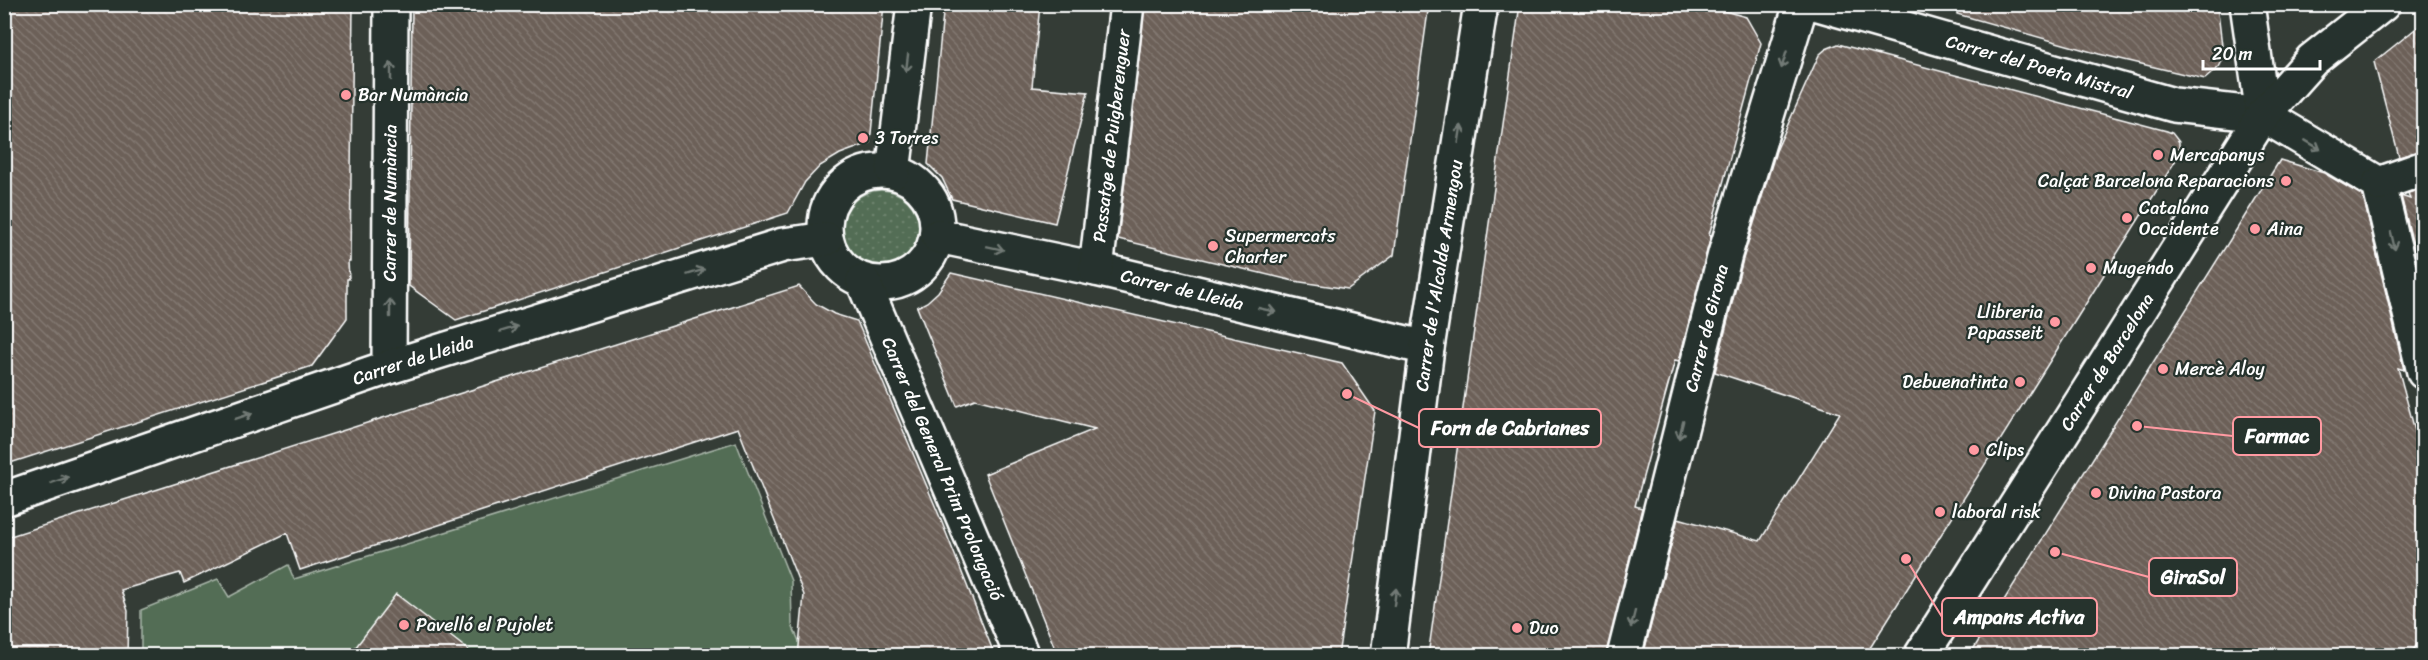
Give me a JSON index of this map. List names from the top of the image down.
{
  "streets": {
    "street": [
      "Carrer del Poeta Mistral",
      "Passatge de Puigberenguer",
      "Carrer de Numància",
      "Carrer de l'Alcalde Armengou",
      "Carrer de Lleida",
      "Carrer de Girona",
      "Carrer de Barcelona",
      "Carrer del General Prim Prolongació"
    ]
  },
  "crossings": [
    ["Carrer del Poeta Mistral", "Carrer de Barcelona"],
    ["Passatge de Puigberenguer", "Carrer de Lleida"],
    ["Carrer de Numància", "Carrer de Lleida"],
    ["Carrer de l'Alcalde Armengou", "Carrer de Lleida"],
    ["Carrer de Lleida", "Carrer del General Prim Prolongació"]
  ],
  "one_way": [
    "Carrer de Numància",
    "Carrer de l'Alcalde Armengou",
    "Carrer de Lleida",
    "Carrer de Girona"
  ],
  "places": [
    "Bar Numància",
    "3 Torres",
    "Mercapanys",
    "Calçat Barcelona Reparacions",
    "Catalana Occidente",
    "Aina",
    "Supermercats Charter",
    "Mugendo",
    "Llibreria Papasseit",
    "Mercè Aloy",
    "Debuenatinta",
    "Forn de Cabrianes",
    "Farmac",
    "Clips",
    "Divina Pastora",
    "laboral risk",
    "GiraSol",
    "Ampans Activa",
    "Pavelló el Pujolet",
    "Duo"
  ],
  "scale_bar": "20 m"
}
